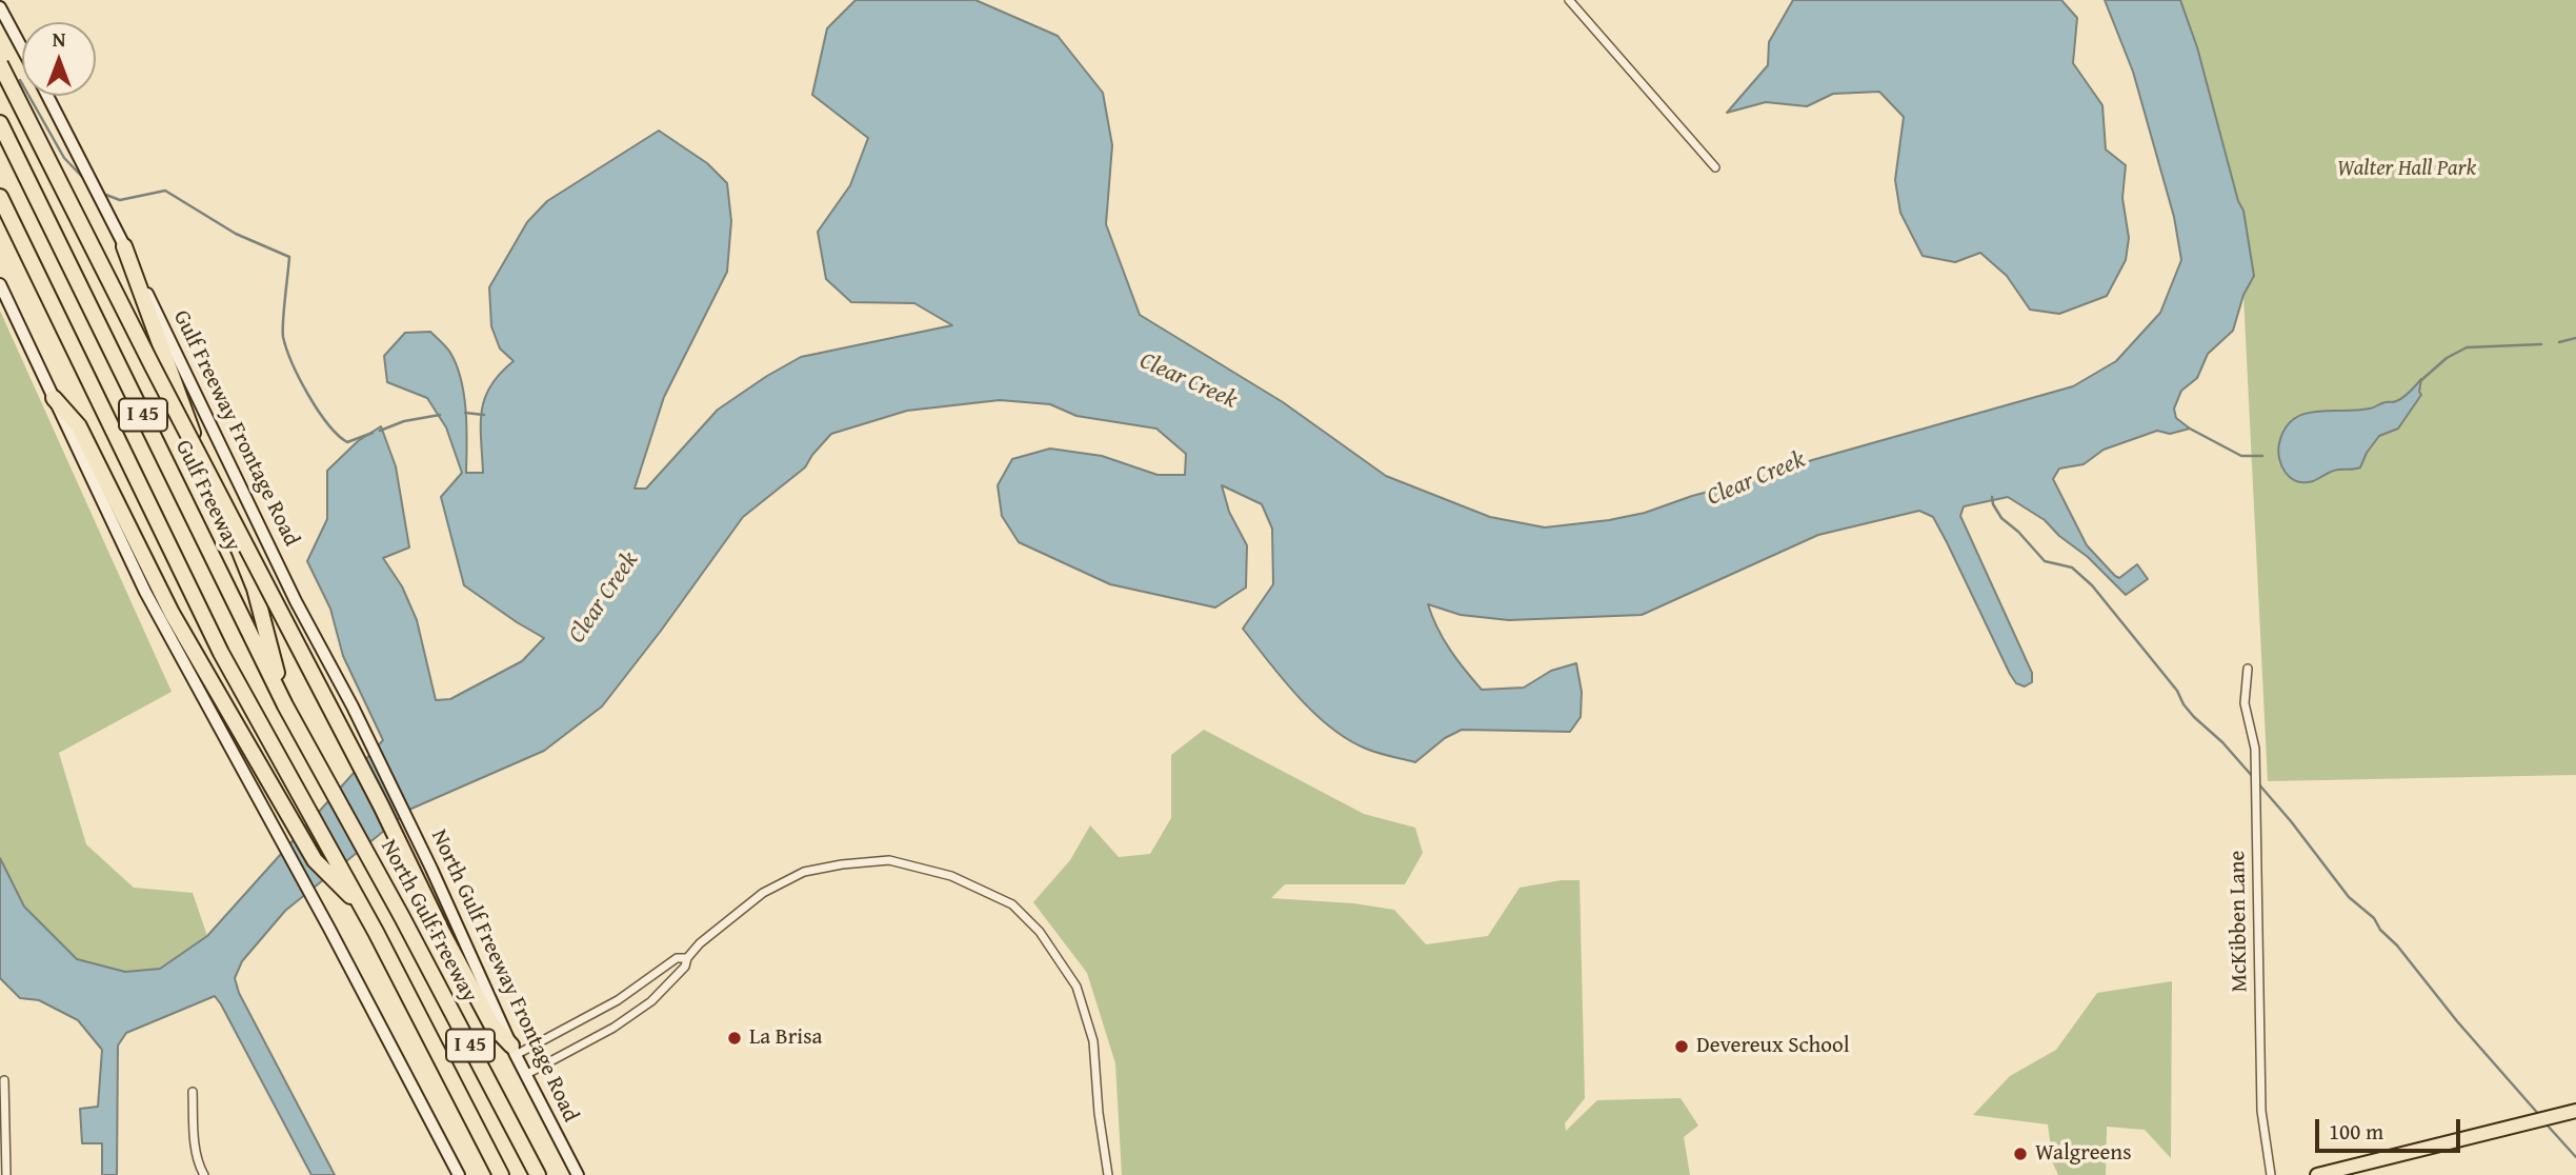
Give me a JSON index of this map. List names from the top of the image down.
{
  "streets": {
    "highway": ["I 45", "Gulf Freeway", "North Gulf Freeway"],
    "main road": ["Gulf Freeway Frontage Road", "North Gulf Freeway Frontage Road"],
    "street": ["McKibben Lane"]
  },
  "crossings": [
    ["Gulf Freeway Frontage Road", "North Gulf Freeway Frontage Road"],
    ["Gulf Freeway", "North Gulf Freeway"]
  ],
  "water": ["Clear Creek"],
  "parks": ["Walter Hall Park"],
  "places": ["La Brisa", "Devereux School", "Walgreens"],
  "scale_bar": "100 m",
  "north": "top"
}
